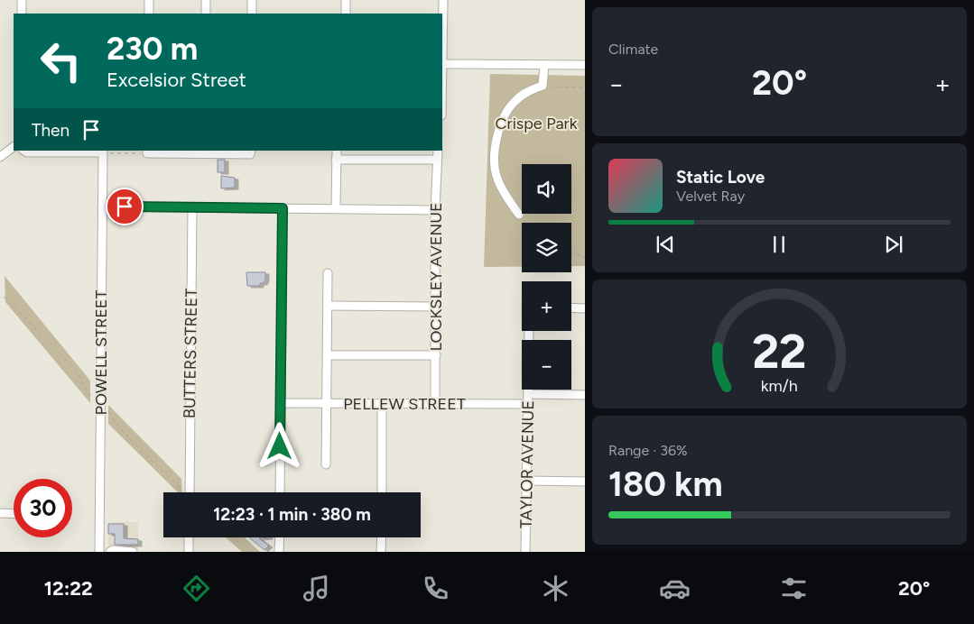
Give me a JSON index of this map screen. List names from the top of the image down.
{
  "streets": {
    "street": [
      "LOCKSLEY AVENUE",
      "POWELL STREET",
      "BUTTERS STREET",
      "PELLEW STREET",
      "TAYLOR AVENUE"
    ]
  },
  "crossings": [
    ["LOCKSLEY AVENUE", "PELLEW STREET"],
    ["PELLEW STREET", "TAYLOR AVENUE"]
  ],
  "parks": ["Crispe Park"],
  "page": {
    "tile": [
      "Climate",
      ["Range · 36%", "180 km"]
    ],
    "turn": ["230 m", "Excelsior Street"],
    "heat": ["−", "20°", "+"],
    "then": "Then",
    "song": ["Static Love", "Velvet Ray"],
    "map_buttons": ["+", "−"],
    "limit": "30",
    "trip": "12:23 · 1 min · 380 m",
    "tabs": ["12:22", "20°"],
    "gauge": ["22", "km/h"]
  }
}
